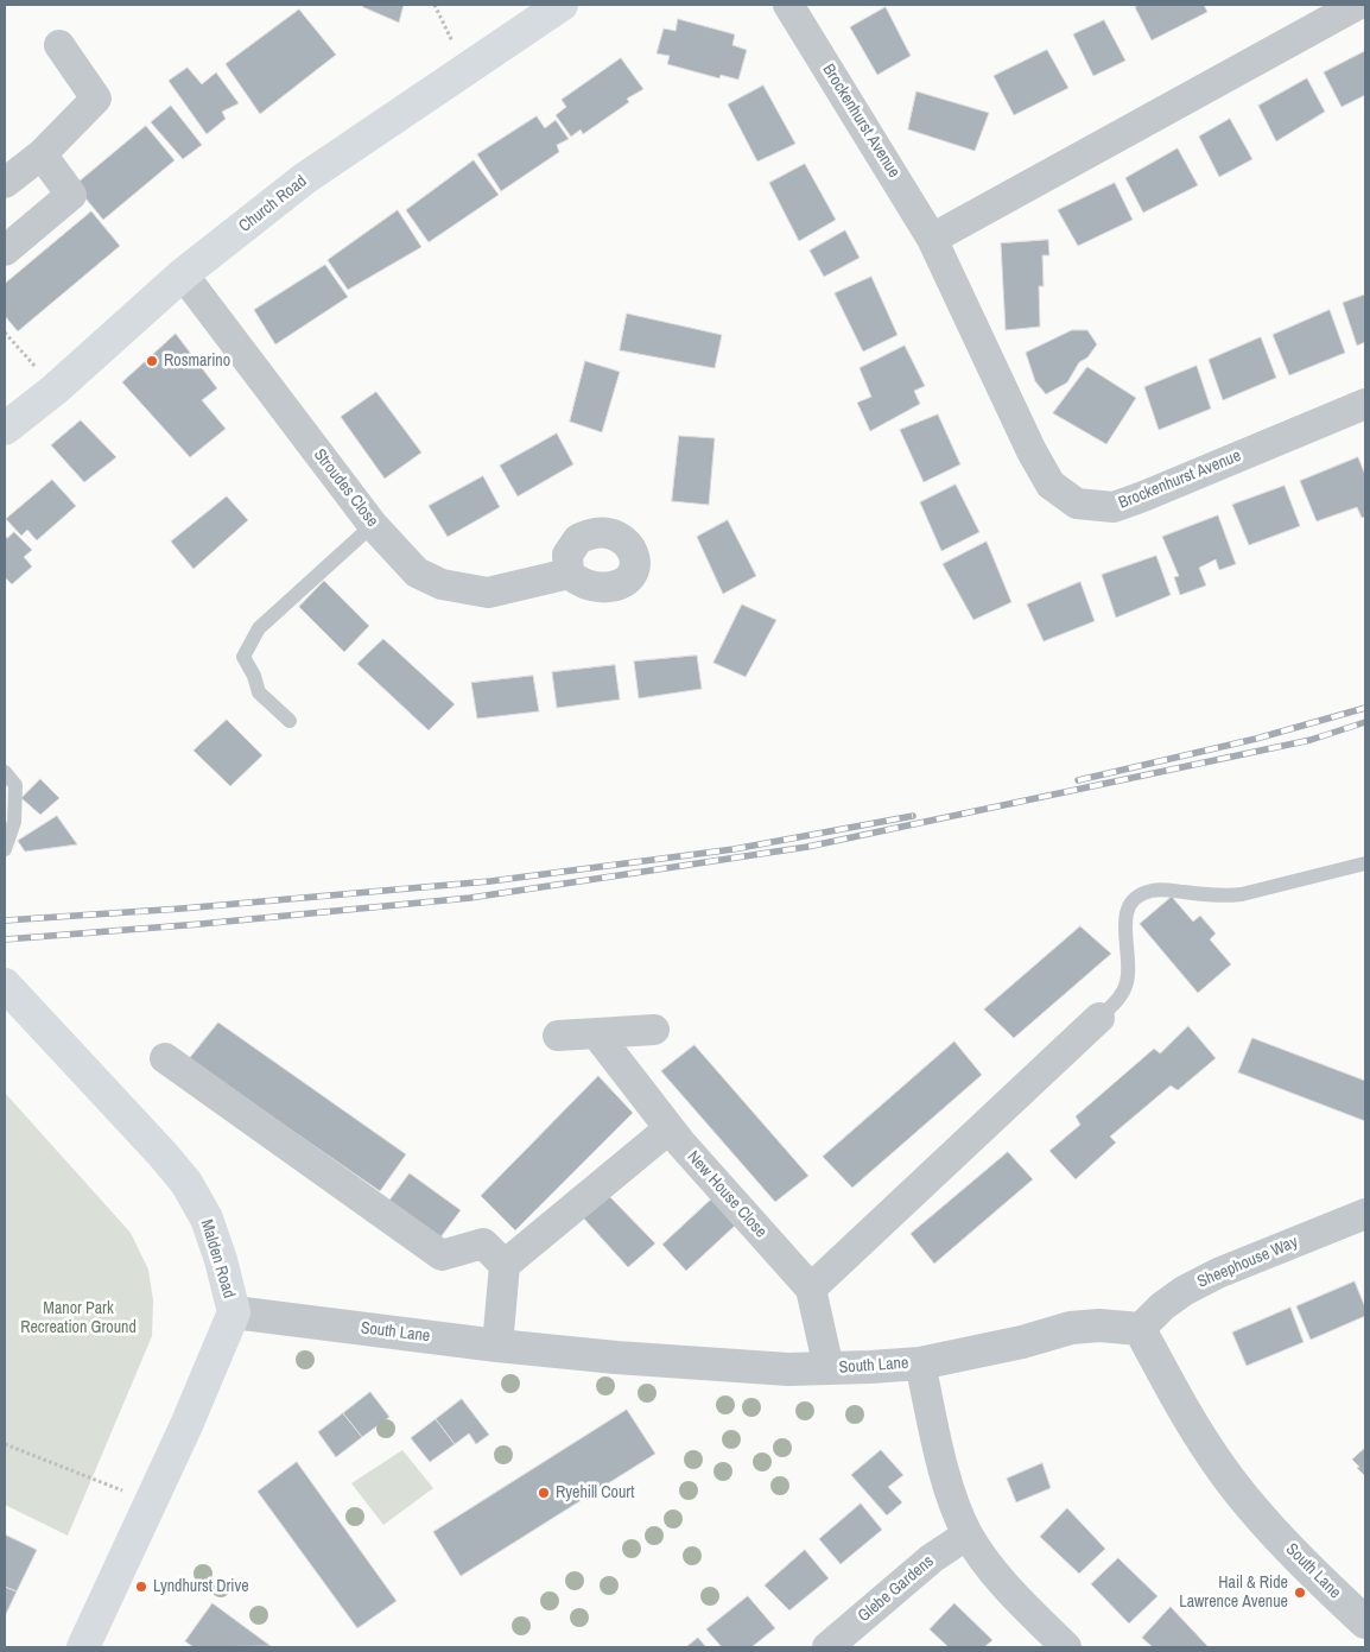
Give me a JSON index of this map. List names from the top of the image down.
{
  "streets": {
    "main road": ["Church Road", "Malden Road"],
    "street": [
      "Brockenhurst Avenue",
      "Stroudes Close",
      "New House Close",
      "Sheephouse Way",
      "South Lane",
      "Glebe Gardens"
    ]
  },
  "crossings": [
    ["Church Road", "Stroudes Close"],
    ["New House Close", "South Lane"],
    ["Malden Road", "South Lane"],
    ["Sheephouse Way", "South Lane"]
  ],
  "parks": ["Manor Park Recreation Ground"],
  "places": [
    "Rosmarino",
    "Ryehill Court",
    "Lyndhurst Drive",
    "Hail & Ride Lawrence Avenue"
  ]
}
